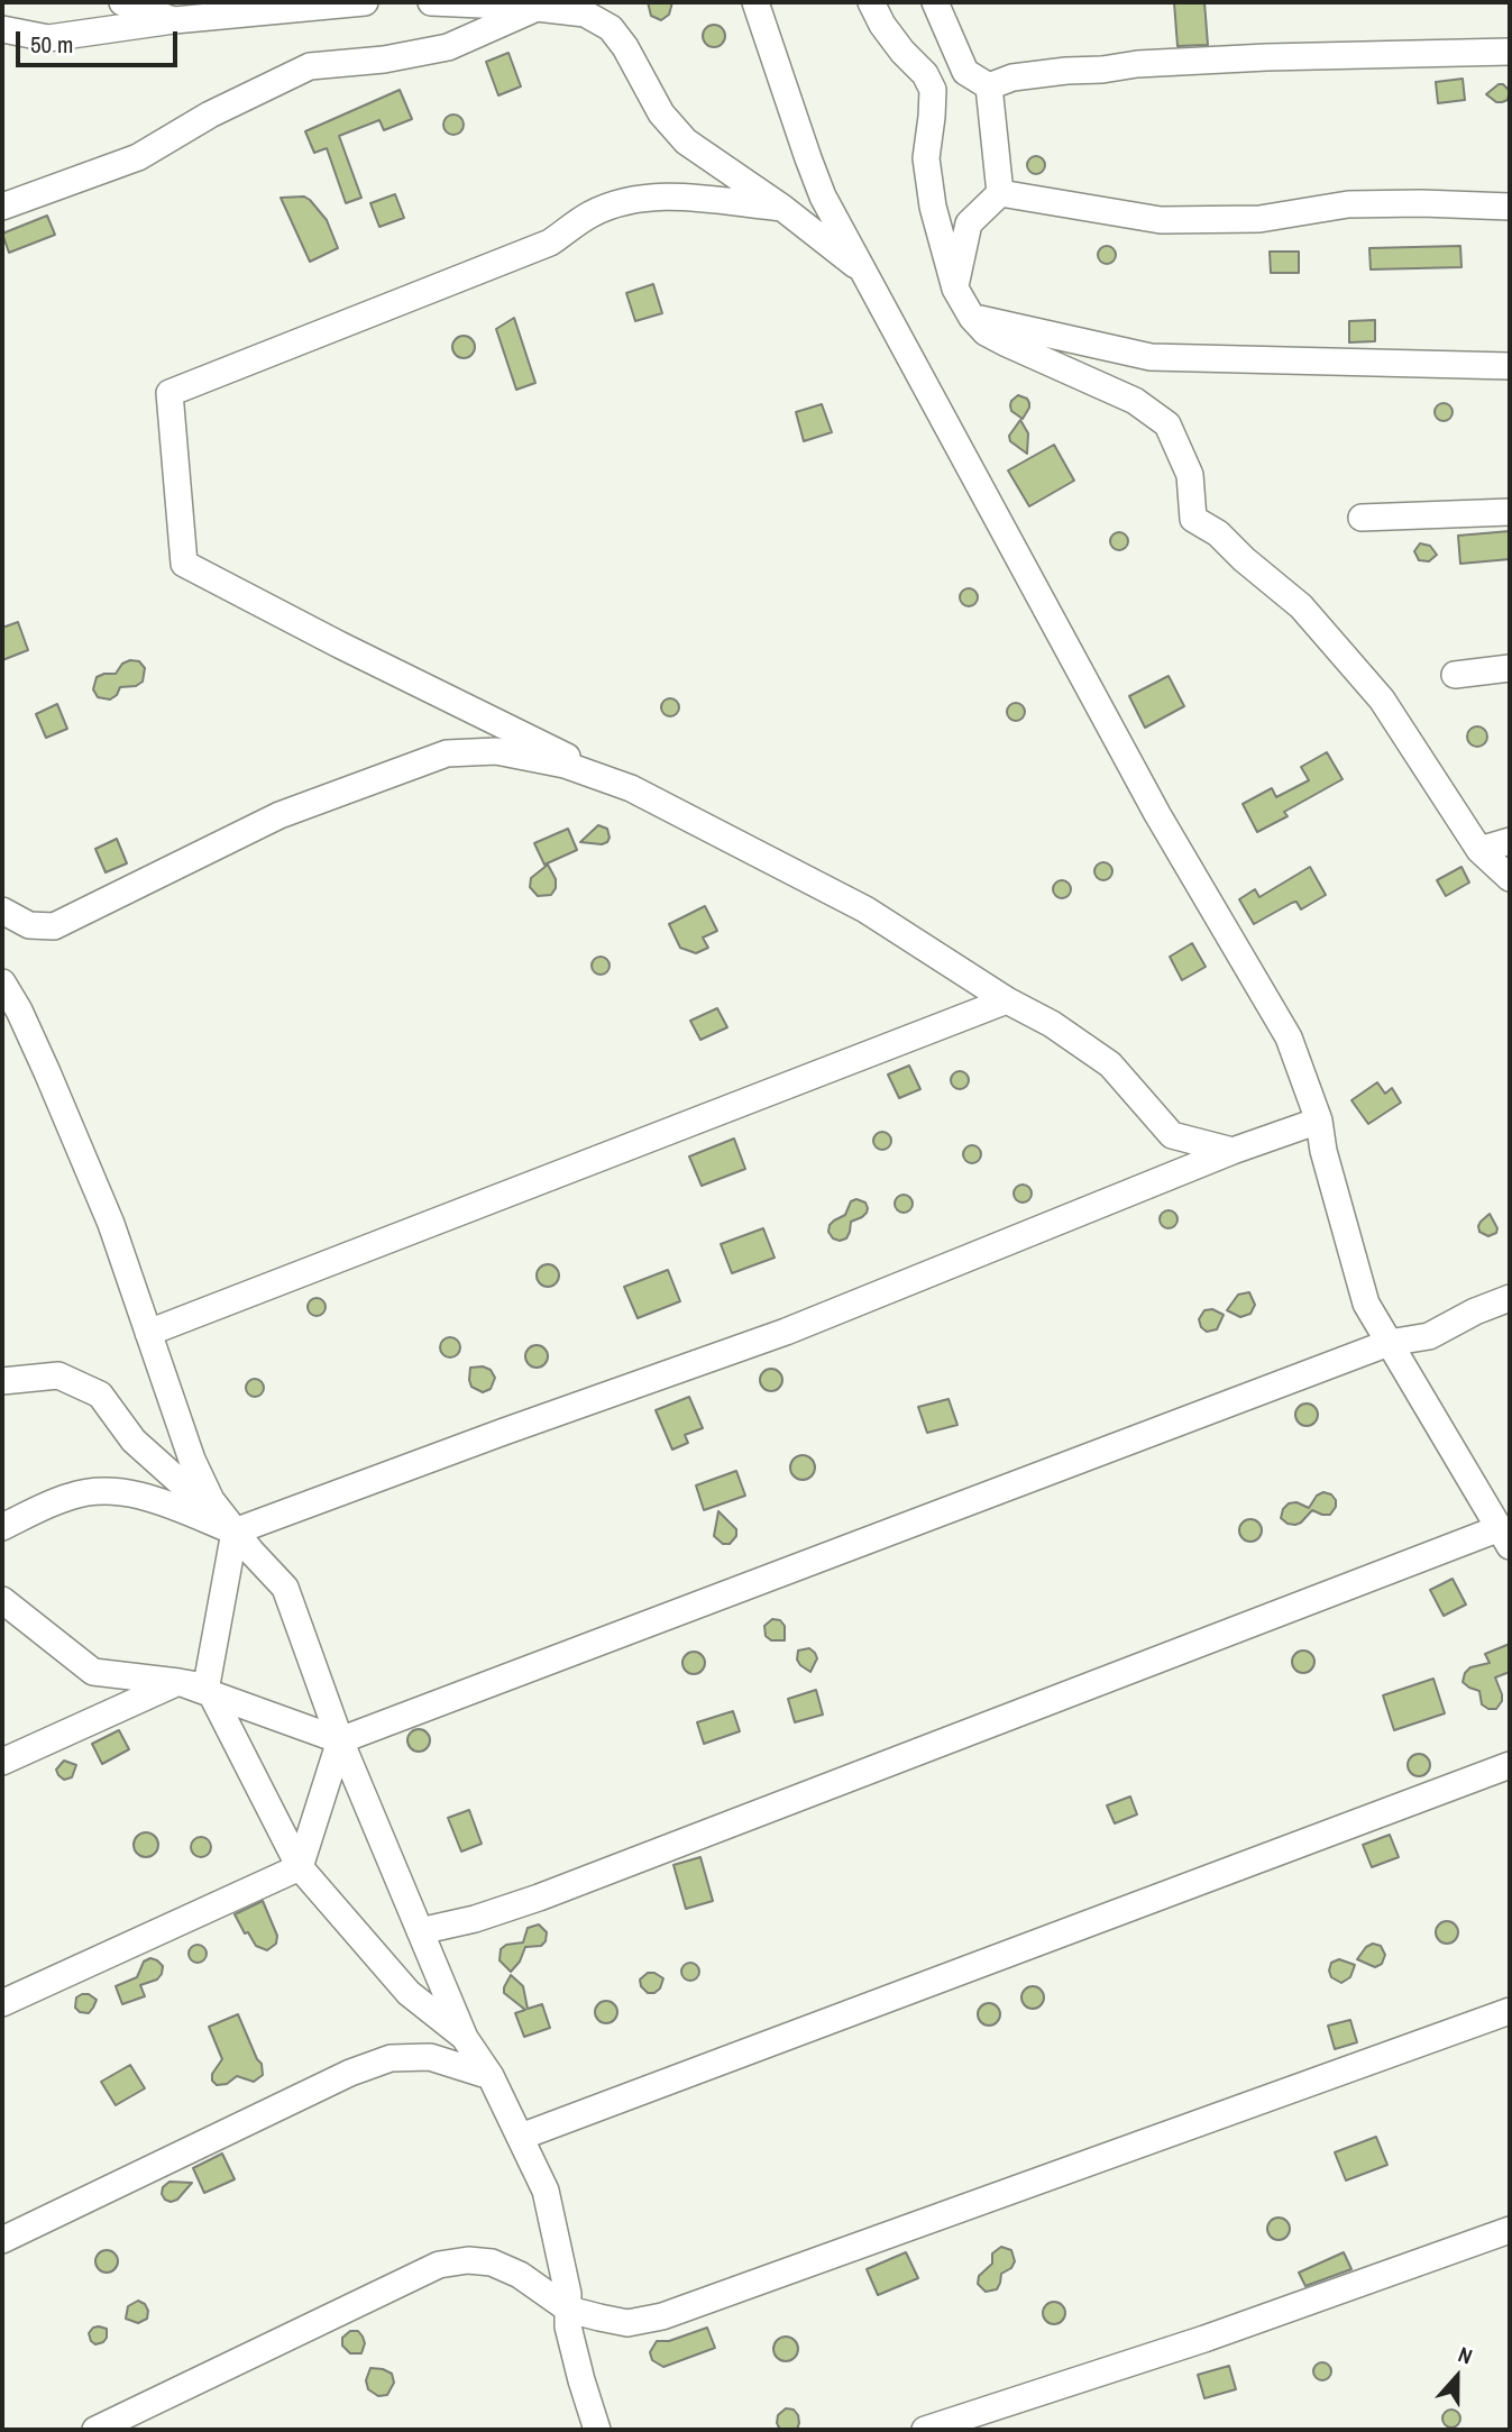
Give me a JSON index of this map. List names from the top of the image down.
{
  "scale_bar": "50 m",
  "north": "top"
}
